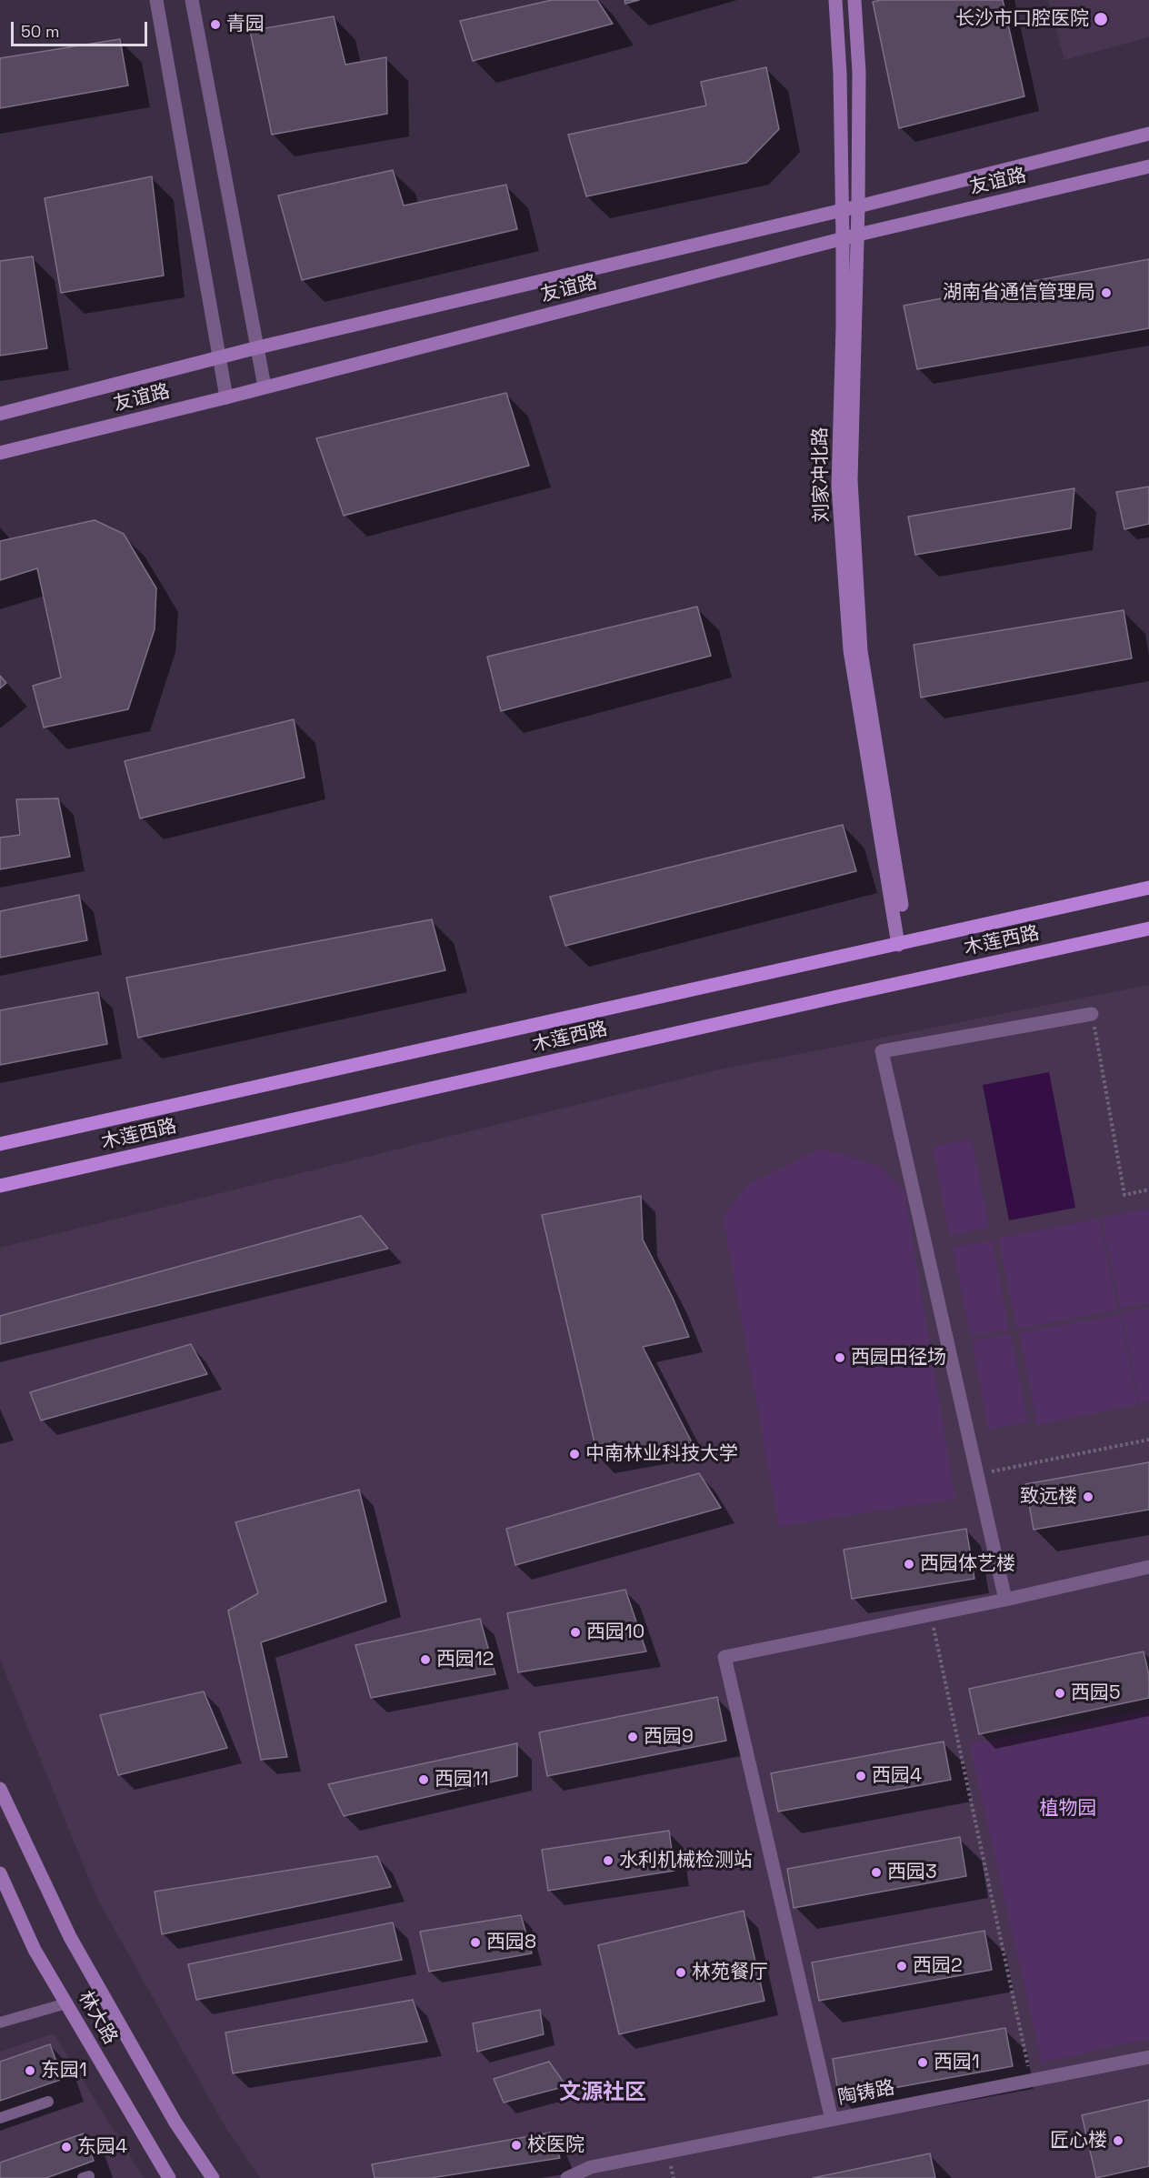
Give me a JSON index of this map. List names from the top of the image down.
{
  "streets": {
    "main road": [
      "友谊路",
      "刘家冲北路",
      "木莲西路",
      "林大路"
    ],
    "street": ["陶铸路"]
  },
  "crossings": [
    ["友谊路", "刘家冲北路"],
    ["刘家冲北路", "木莲西路"]
  ],
  "districts": ["文源社区"],
  "parks": ["植物园"],
  "places": [
    "长沙市口腔医院",
    "青园",
    "湖南省通信管理局",
    "西园田径场",
    "中南林业科技大学",
    "致远楼",
    "西园体艺楼",
    "西园10",
    "西园12",
    "西园5",
    "西园9",
    "西园4",
    "西园11",
    "水利机械检测站",
    "西园3",
    "西园8",
    "西园2",
    "林苑餐厅",
    "西园1",
    "东园1",
    "匠心楼",
    "校医院",
    "东园4"
  ],
  "scale_bar": "50 m"
}
